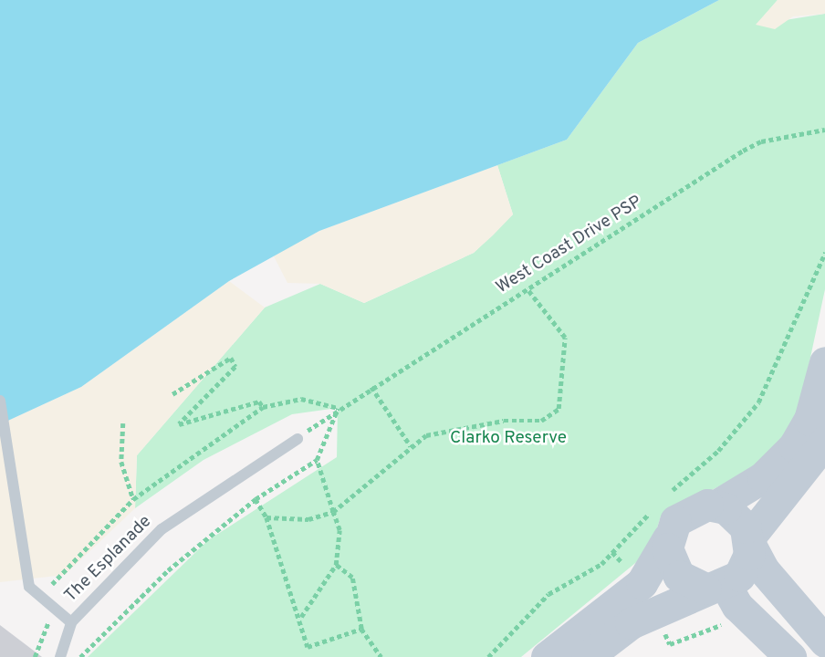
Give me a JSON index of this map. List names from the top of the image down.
{
  "streets": {
    "lane": ["The Esplanade"],
    "path": ["West Coast Drive PSP"]
  },
  "crossings": [
    ["West Coast Drive PSP", "The Esplanade"]
  ],
  "parks": ["Clarko Reserve"]
}
